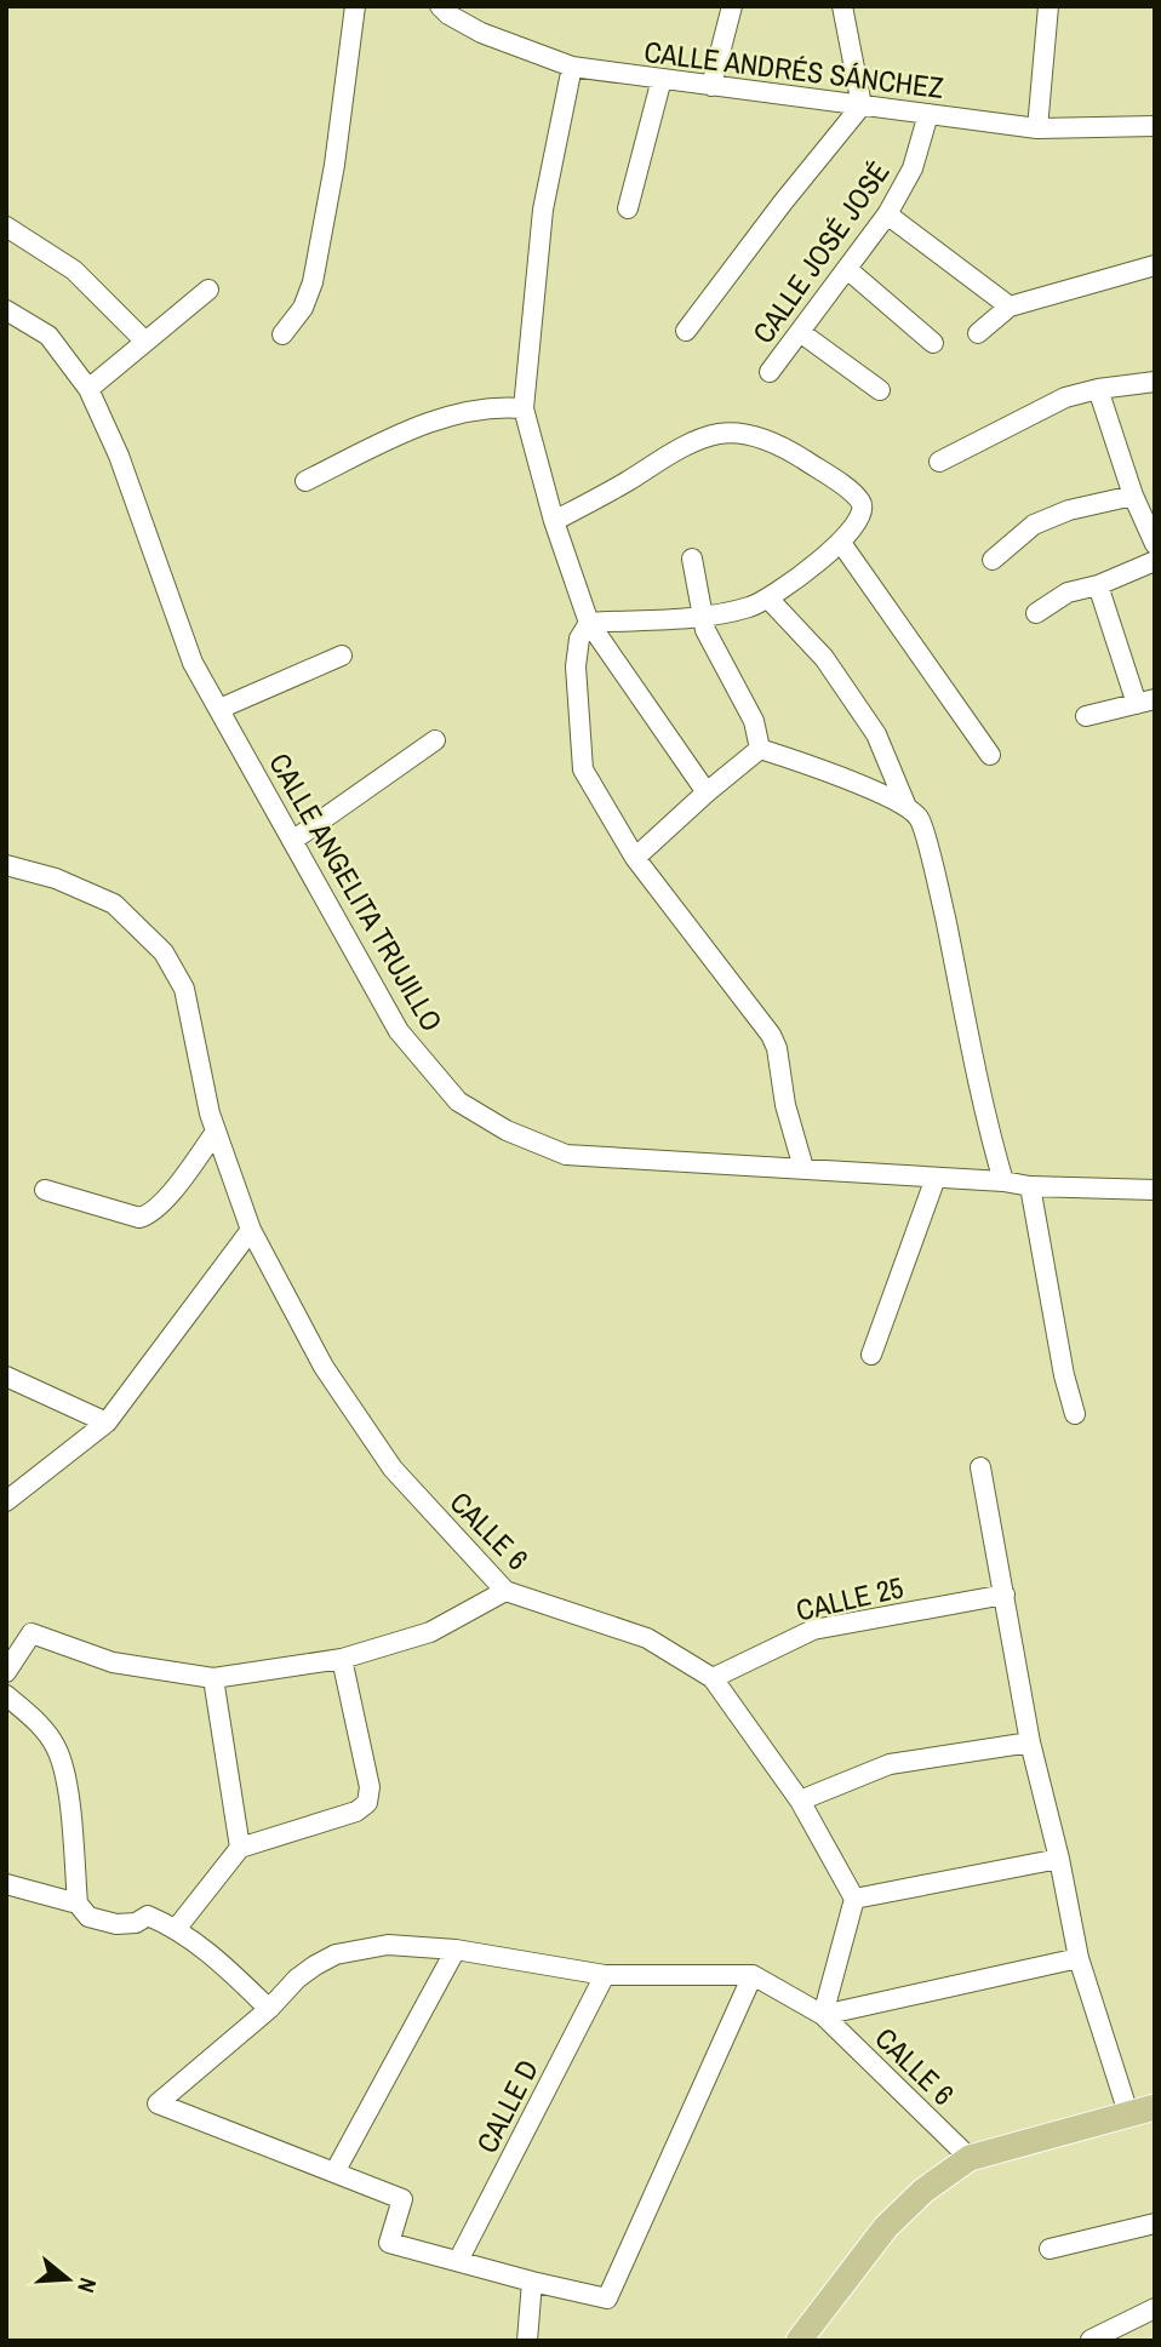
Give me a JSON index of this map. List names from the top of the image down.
{
  "streets": {
    "street": [
      "CALLE ANDRÉS SÁNCHEZ",
      "CALLE JOSÉ JOSÉ",
      "CALLE ANGELITA TRUJILLO",
      "CALLE 6",
      "CALLE 25",
      "CALLE D"
    ]
  },
  "crossings": [
    ["CALLE ANDRÉS SÁNCHEZ", "CALLE JOSÉ JOSÉ"],
    ["CALLE 6", "CALLE 25"]
  ],
  "north": "right"
}
